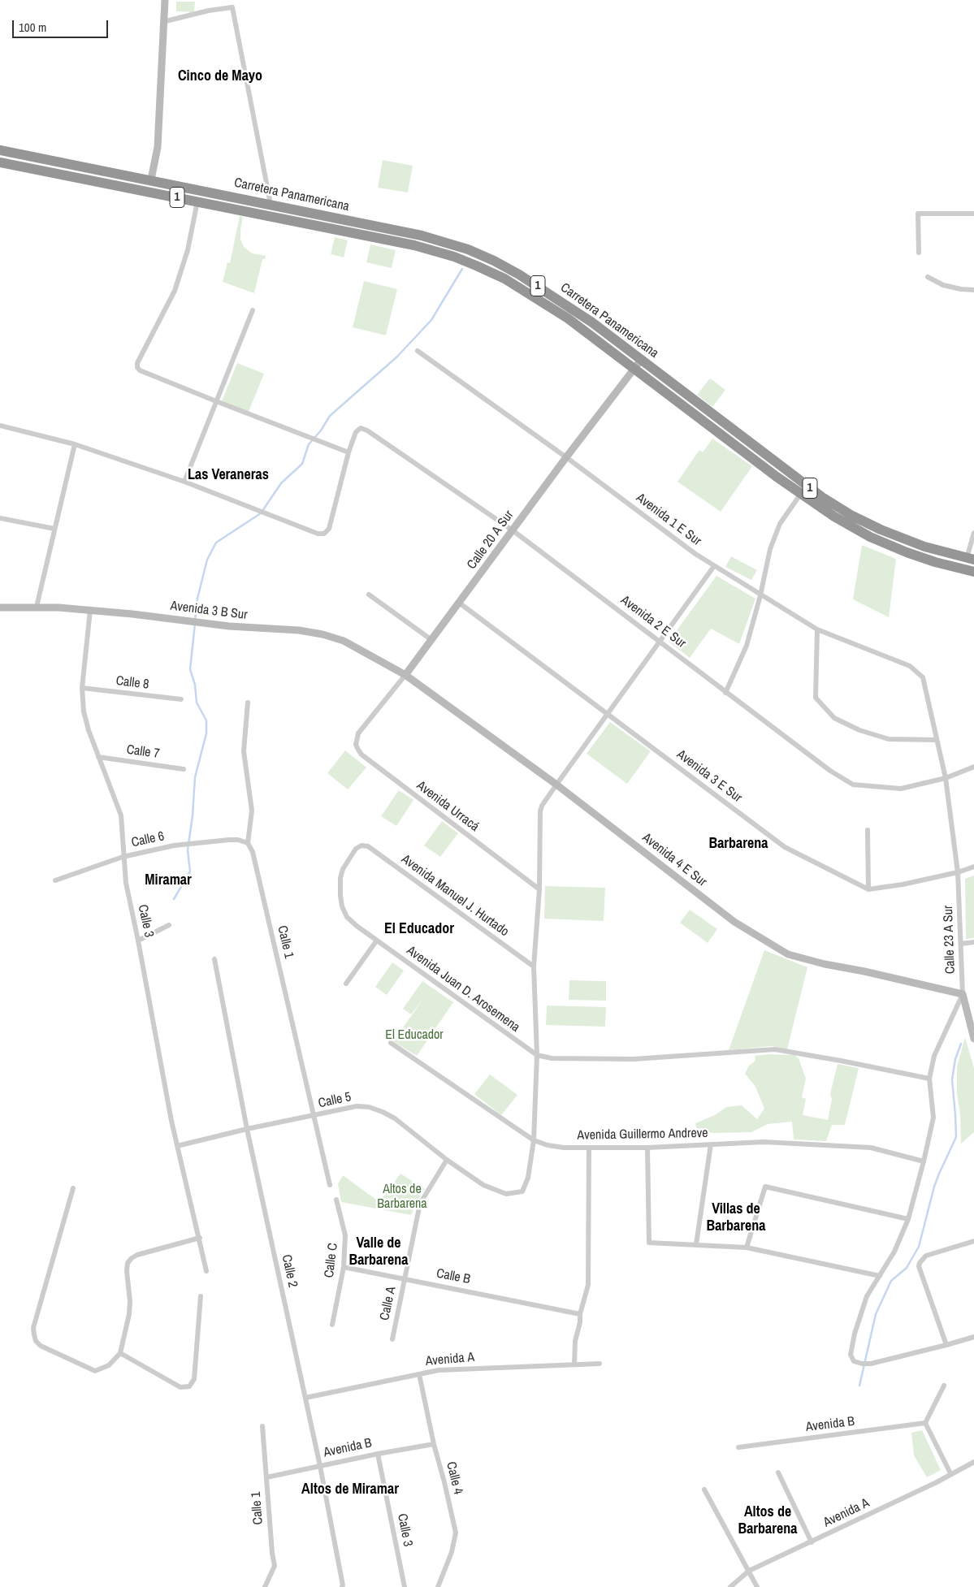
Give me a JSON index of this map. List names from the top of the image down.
{
  "streets": {
    "highway": ["Carretera Panamericana", "1"],
    "street": [
      "Avenida 1 E Sur",
      "Calle 20 A Sur",
      "Avenida 3 B Sur",
      "Avenida 2 E Sur",
      "Calle 8",
      "Calle 7",
      "Avenida 3 E Sur",
      "Avenida Urracá",
      "Calle 6",
      "Avenida 4 E Sur",
      "Avenida Manuel J. Hurtado",
      "Calle 3",
      "Calle 23 A Sur",
      "Calle 1",
      "Avenida Juan D. Arosemena",
      "Calle 5",
      "Avenida Guillermo Andreve",
      "Calle C",
      "Calle 2",
      "Calle B",
      "Calle A",
      "Avenida A",
      "Avenida B",
      "Calle 4"
    ]
  },
  "crossings": [
    ["Carretera Panamericana", "Calle 20 A Sur"],
    ["Avenida 1 E Sur", "Calle 20 A Sur"],
    ["Avenida 1 E Sur", "Calle 23 A Sur"],
    ["Calle 20 A Sur", "Avenida 3 B Sur"],
    ["Calle 20 A Sur", "Avenida 2 E Sur"],
    ["Calle 20 A Sur", "Avenida 3 E Sur"],
    ["Calle 20 A Sur", "Avenida Urracá"],
    ["Calle 20 A Sur", "Avenida 4 E Sur"],
    ["Avenida 3 B Sur", "Avenida 4 E Sur"],
    ["Avenida 3 B Sur", "Calle 3"],
    ["Avenida 2 E Sur", "Calle 23 A Sur"],
    ["Calle 8", "Calle 3"],
    ["Calle 7", "Calle 3"],
    ["Calle 6", "Calle 3"],
    ["Calle 6", "Calle 1"],
    ["Avenida 4 E Sur", "Calle 23 A Sur"],
    ["Avenida Manuel J. Hurtado", "Avenida Juan D. Arosemena"],
    ["Calle 3", "Calle 5"],
    ["Calle 3", "Avenida B"],
    ["Calle 23 A Sur", "Avenida Guillermo Andreve"],
    ["Calle 1", "Calle 5"],
    ["Calle 1", "Avenida B"],
    ["Calle 5", "Avenida Guillermo Andreve"],
    ["Calle 5", "Calle 2"],
    ["Calle 5", "Calle A"],
    ["Calle C", "Calle B"],
    ["Calle 2", "Avenida A"],
    ["Calle 2", "Avenida B"],
    ["Calle B", "Calle A"],
    ["Avenida A", "Calle 4"],
    ["Avenida B", "Calle 4"]
  ],
  "districts": [
    "Cinco de Mayo",
    "Las Veraneras",
    "Barbarena",
    "Miramar",
    "El Educador",
    "Villas de Barbarena",
    "Valle de Barbarena",
    "Altos de Miramar",
    "Altos de Barbarena"
  ],
  "parks": ["El Educador", "Altos de Barbarena"],
  "scale_bar": "100 m"
}
